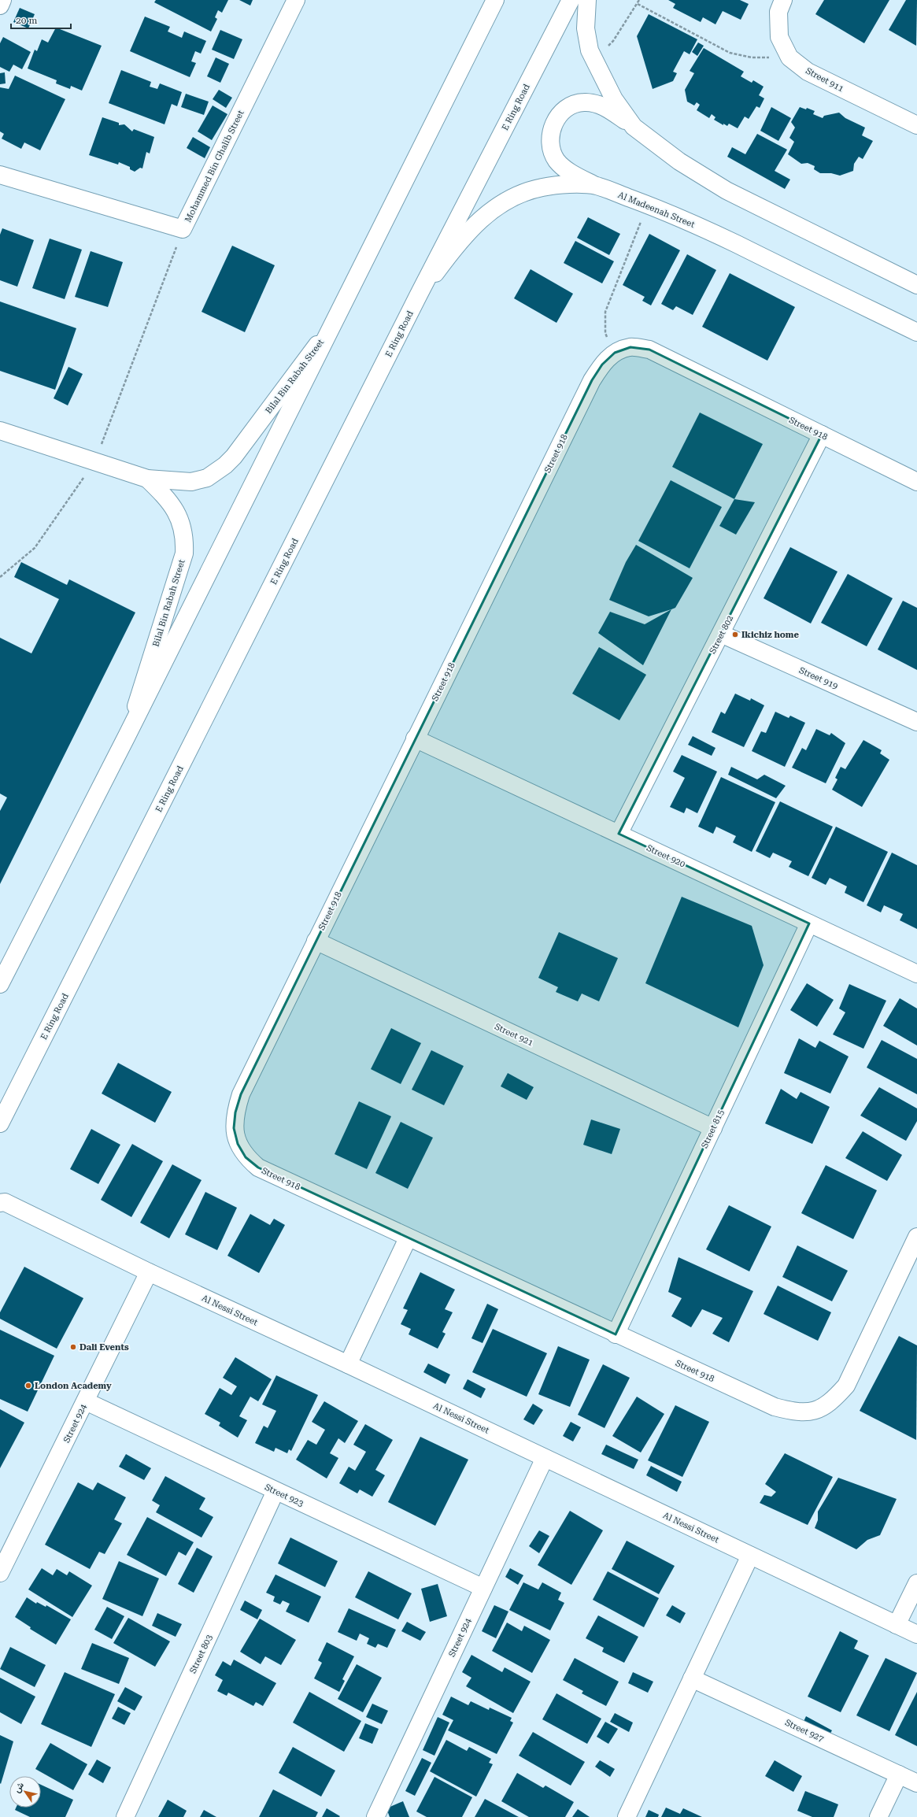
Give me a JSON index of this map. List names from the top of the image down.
{
  "streets": {
    "street": [
      "Street 911",
      "E Ring Road",
      "Mohammed Bin Ghalib Street",
      "Al Madeenah Street",
      "Bilal Bin Rabah Street",
      "Street 918",
      "Street 802",
      "Street 919",
      "Street 920",
      "Street 921",
      "Street 815",
      "Al Nessi Street",
      "Street 924",
      "Street 923",
      "Street 803",
      "Street 927"
    ]
  },
  "crossings": [
    ["E Ring Road", "Al Madeenah Street"],
    ["Street 918", "Street 802"],
    ["Street 918", "Street 920"],
    ["Street 918", "Street 921"],
    ["Street 918", "Street 815"],
    ["Street 802", "Street 919"],
    ["Street 802", "Street 920"],
    ["Street 920", "Street 815"],
    ["Street 921", "Street 815"],
    ["Al Nessi Street", "Street 924"],
    ["Street 924", "Street 923"],
    ["Street 923", "Street 803"]
  ],
  "places": ["Ikichiz home", "Dali Events", "London Academy"],
  "scale_bar": "20 m",
  "north": "top left"
}
